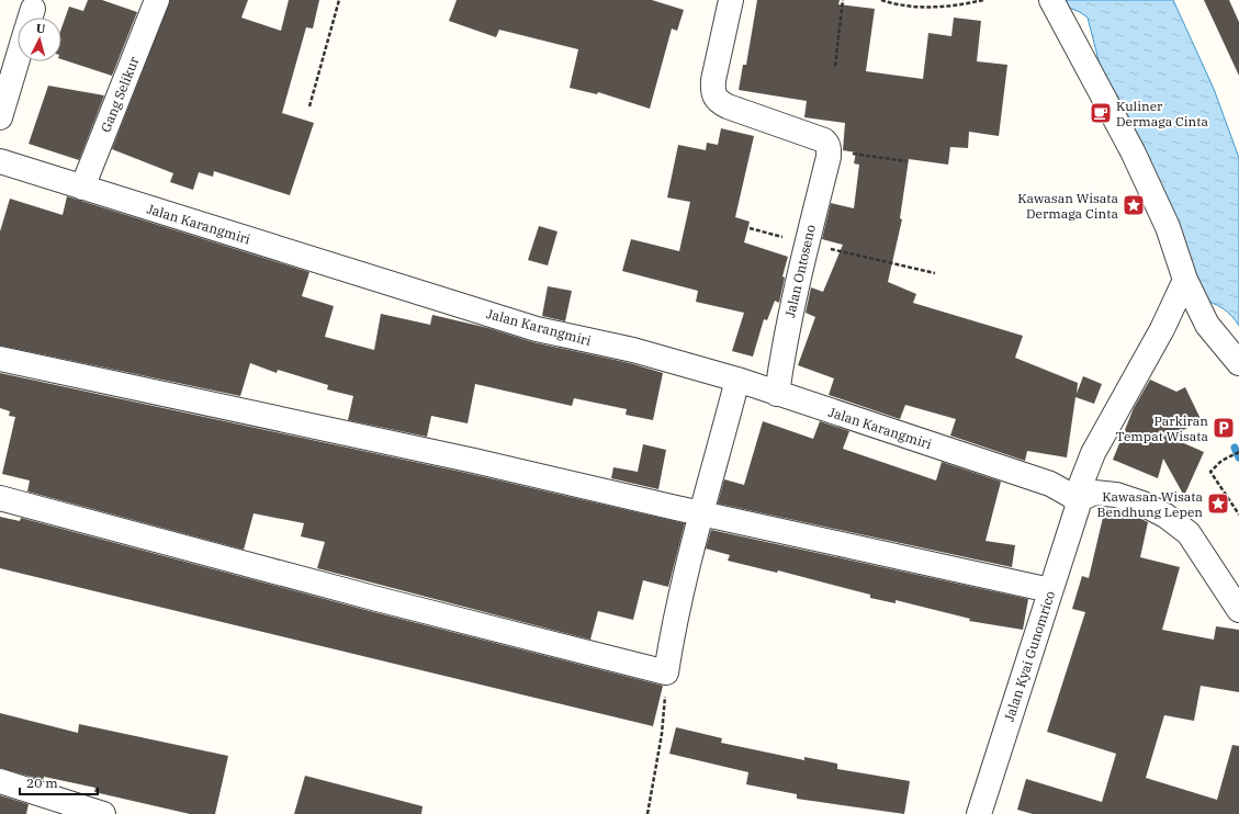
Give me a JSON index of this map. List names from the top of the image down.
{
  "streets": {
    "street": [
      "Gang Selikur",
      "Jalan Karangmiri",
      "Jalan Ontoseno",
      "Jalan Kyai Gunomrico"
    ]
  },
  "crossings": [
    ["Gang Selikur", "Jalan Karangmiri"],
    ["Jalan Karangmiri", "Jalan Ontoseno"],
    ["Jalan Karangmiri", "Jalan Kyai Gunomrico"]
  ],
  "places": {
    "cafe": ["Kuliner Dermaga Cinta"],
    "place": ["Kawasan Wisata Dermaga Cinta", "Kawasan Wisata Bendhung Lepen"],
    "parking": ["Parkiran Tempat Wisata"]
  },
  "scale_bar": "20 m",
  "north": "top"
}
